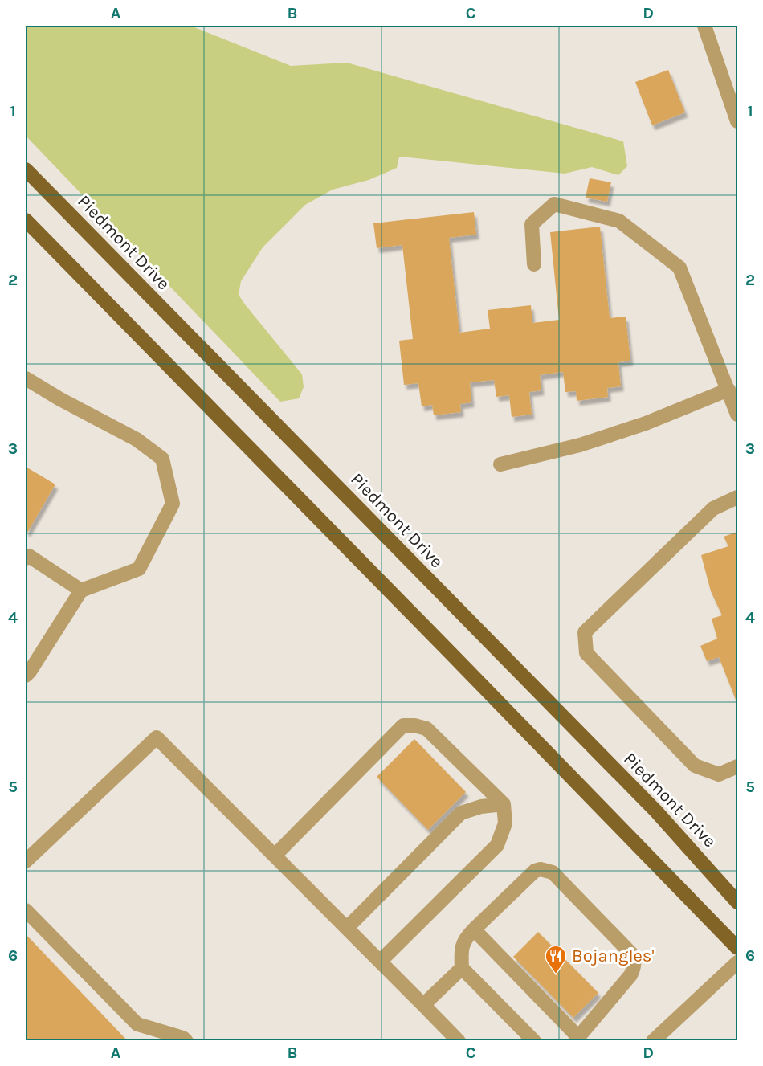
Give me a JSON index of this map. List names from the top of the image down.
{
  "streets": {
    "main road": ["Piedmont Drive"]
  },
  "places": {
    "restaurant": ["Bojangles'"]
  },
  "grid": {
    "columns": [
      "A",
      "B",
      "C",
      "D"
    ],
    "rows": [
      "1",
      "2",
      "3",
      "4",
      "5",
      "6"
    ]
  }
}
